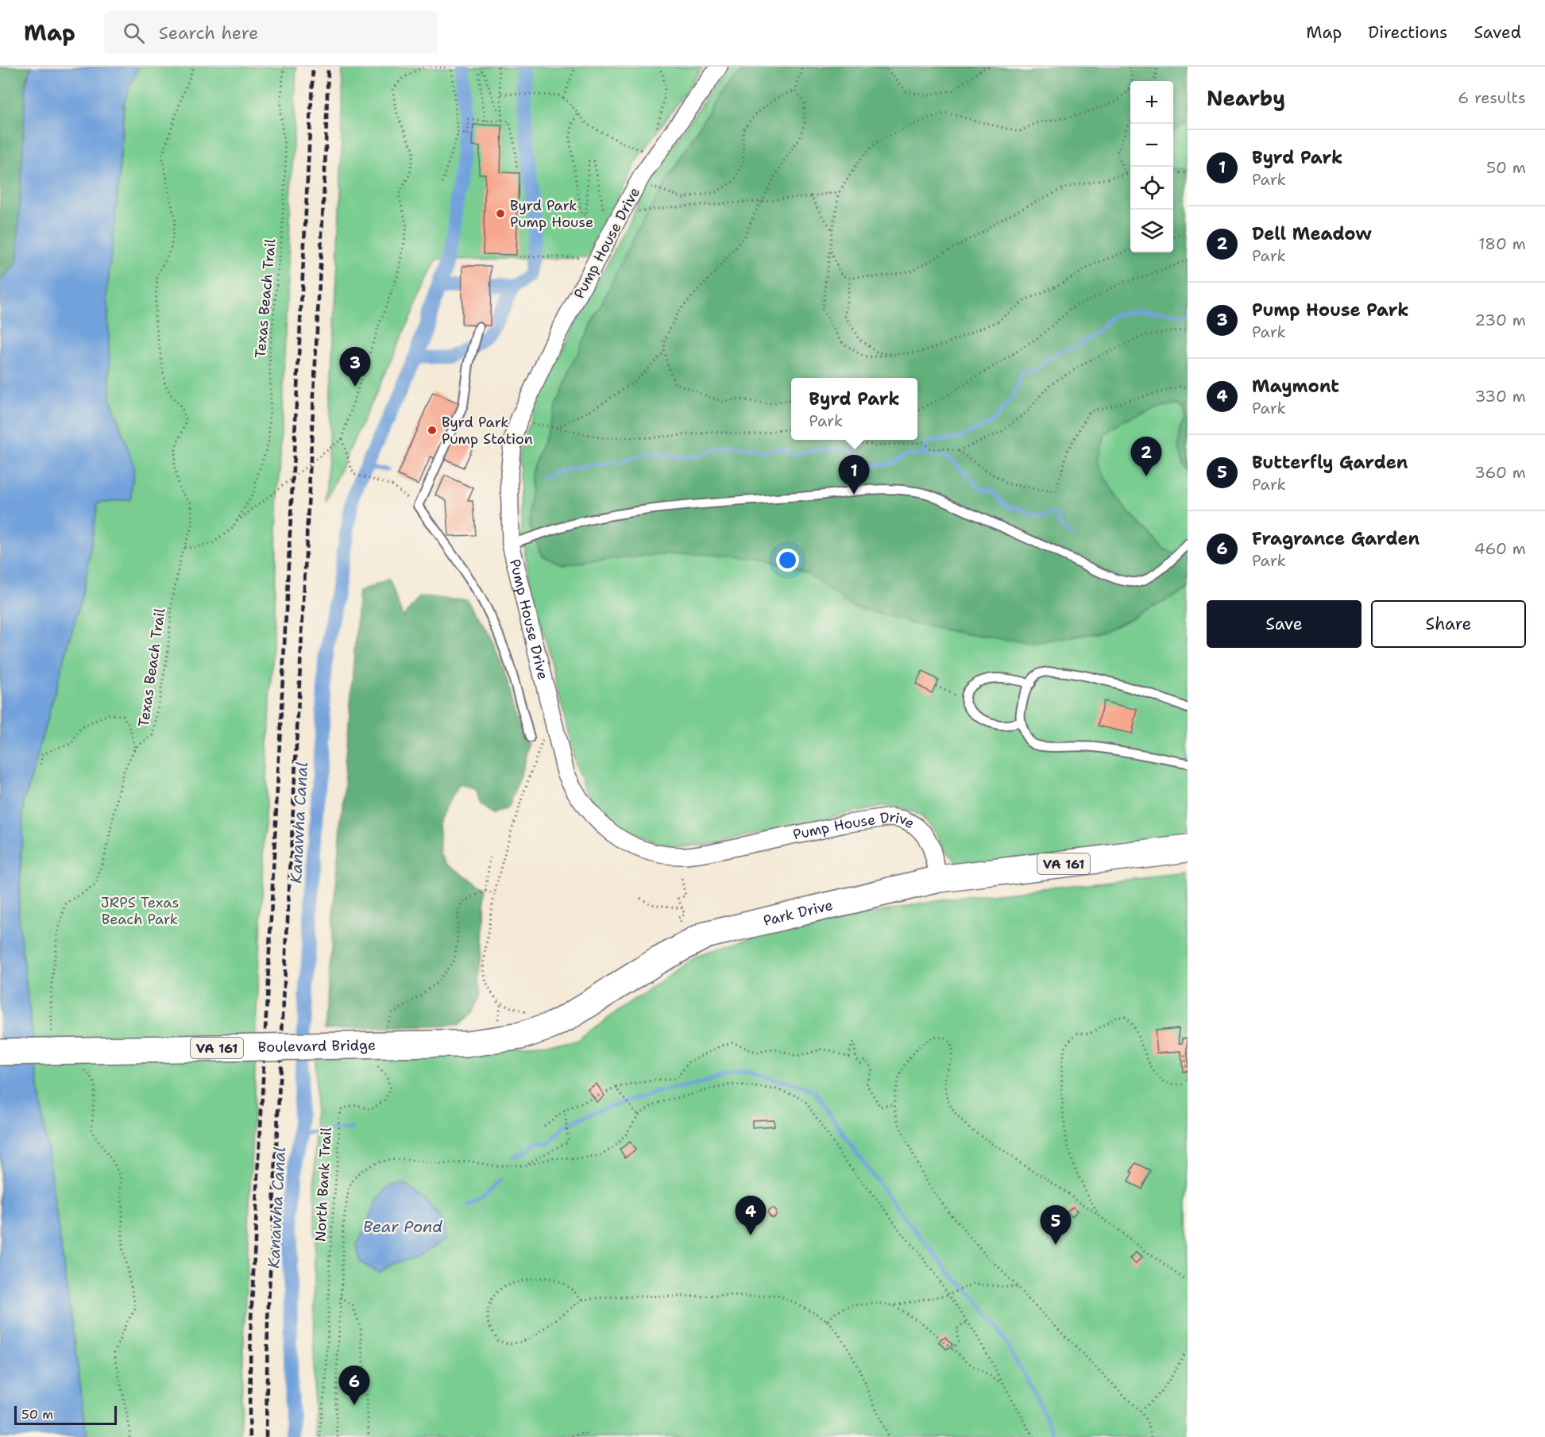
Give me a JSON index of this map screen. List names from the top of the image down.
{
  "streets": {
    "main road": ["VA 161", "Park Drive", "Boulevard Bridge"],
    "street": ["Pump House Drive"],
    "path": ["Texas Beach Trail", "North Bank Trail"]
  },
  "crossings": [
    ["Pump House Drive", "Park Drive"],
    ["Park Drive", "Boulevard Bridge"]
  ],
  "water": ["Kanawha Canal", "Bear Pond"],
  "parks": ["JRPS Texas Beach Park"],
  "places": ["Byrd Park Pump House", "Byrd Park Pump Station"],
  "scale_bar": "50 m",
  "page": {
    "header": "Map",
    "search": "Search here",
    "nav": ["Map", "Directions", "Saved"],
    "heading": ["Nearby", "6 results"],
    "map_buttons": ["+", "−"],
    "list": [
      {
        "mark": "1",
        "name": "Byrd Park",
        "note": "Park",
        "value": "50 m"
      },
      {
        "mark": "2",
        "name": "Dell Meadow",
        "note": "Park",
        "value": "180 m"
      },
      {
        "mark": "3",
        "name": "Pump House Park",
        "note": "Park",
        "value": "230 m"
      },
      {
        "mark": "4",
        "name": "Maymont",
        "note": "Park",
        "value": "330 m"
      },
      {
        "mark": "5",
        "name": "Butterfly Garden",
        "note": "Park",
        "value": "360 m"
      },
      {
        "mark": "6",
        "name": "Fragrance Garden",
        "note": "Park",
        "value": "460 m"
      }
    ],
    "pins": [
      "3",
      "2",
      "1",
      "4",
      "5",
      "6"
    ],
    "popup": ["Byrd Park", "Park"],
    "buttons": ["Save", "Share"],
    "scale": "50 m"
  }
}
